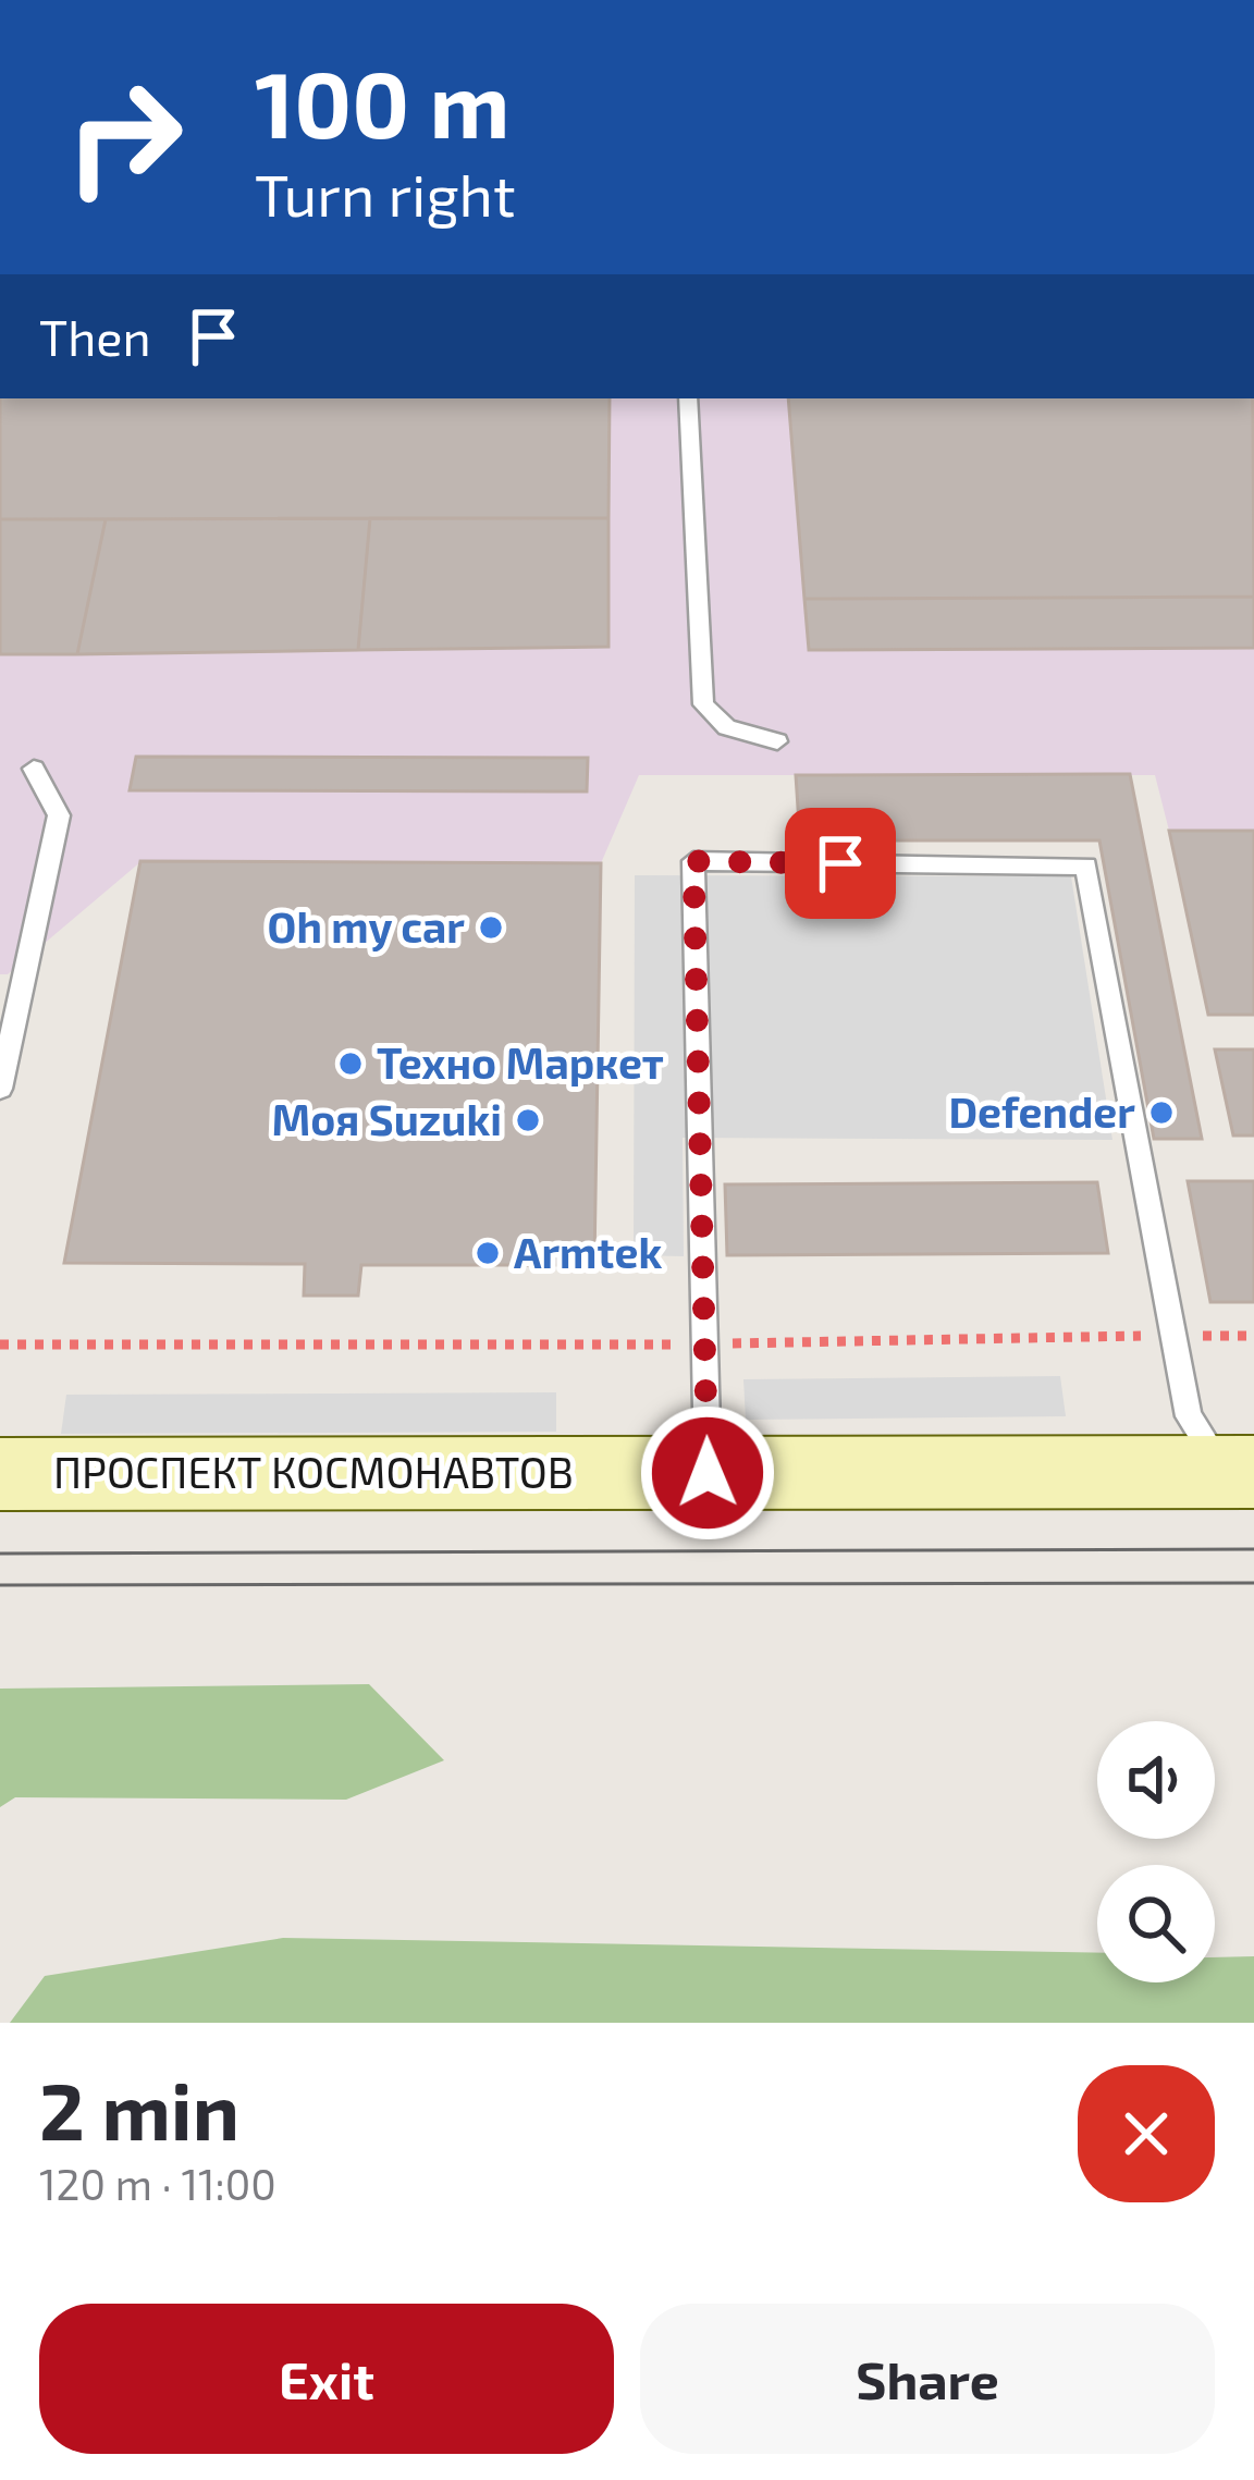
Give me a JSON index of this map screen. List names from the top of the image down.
{
  "streets": {
    "main road": ["ПРОСПЕКТ КОСМОНАВТОВ"]
  },
  "places": [
    "Oh my car",
    "Техно Маркет",
    "Defender",
    "Моя Suzuki",
    "Armtek"
  ],
  "page": {
    "turn": ["100 m", "Turn right"],
    "then": "Then",
    "heading": ["2 min", "120 m · 11:00"],
    "buttons": ["Exit", "Share"]
  }
}
